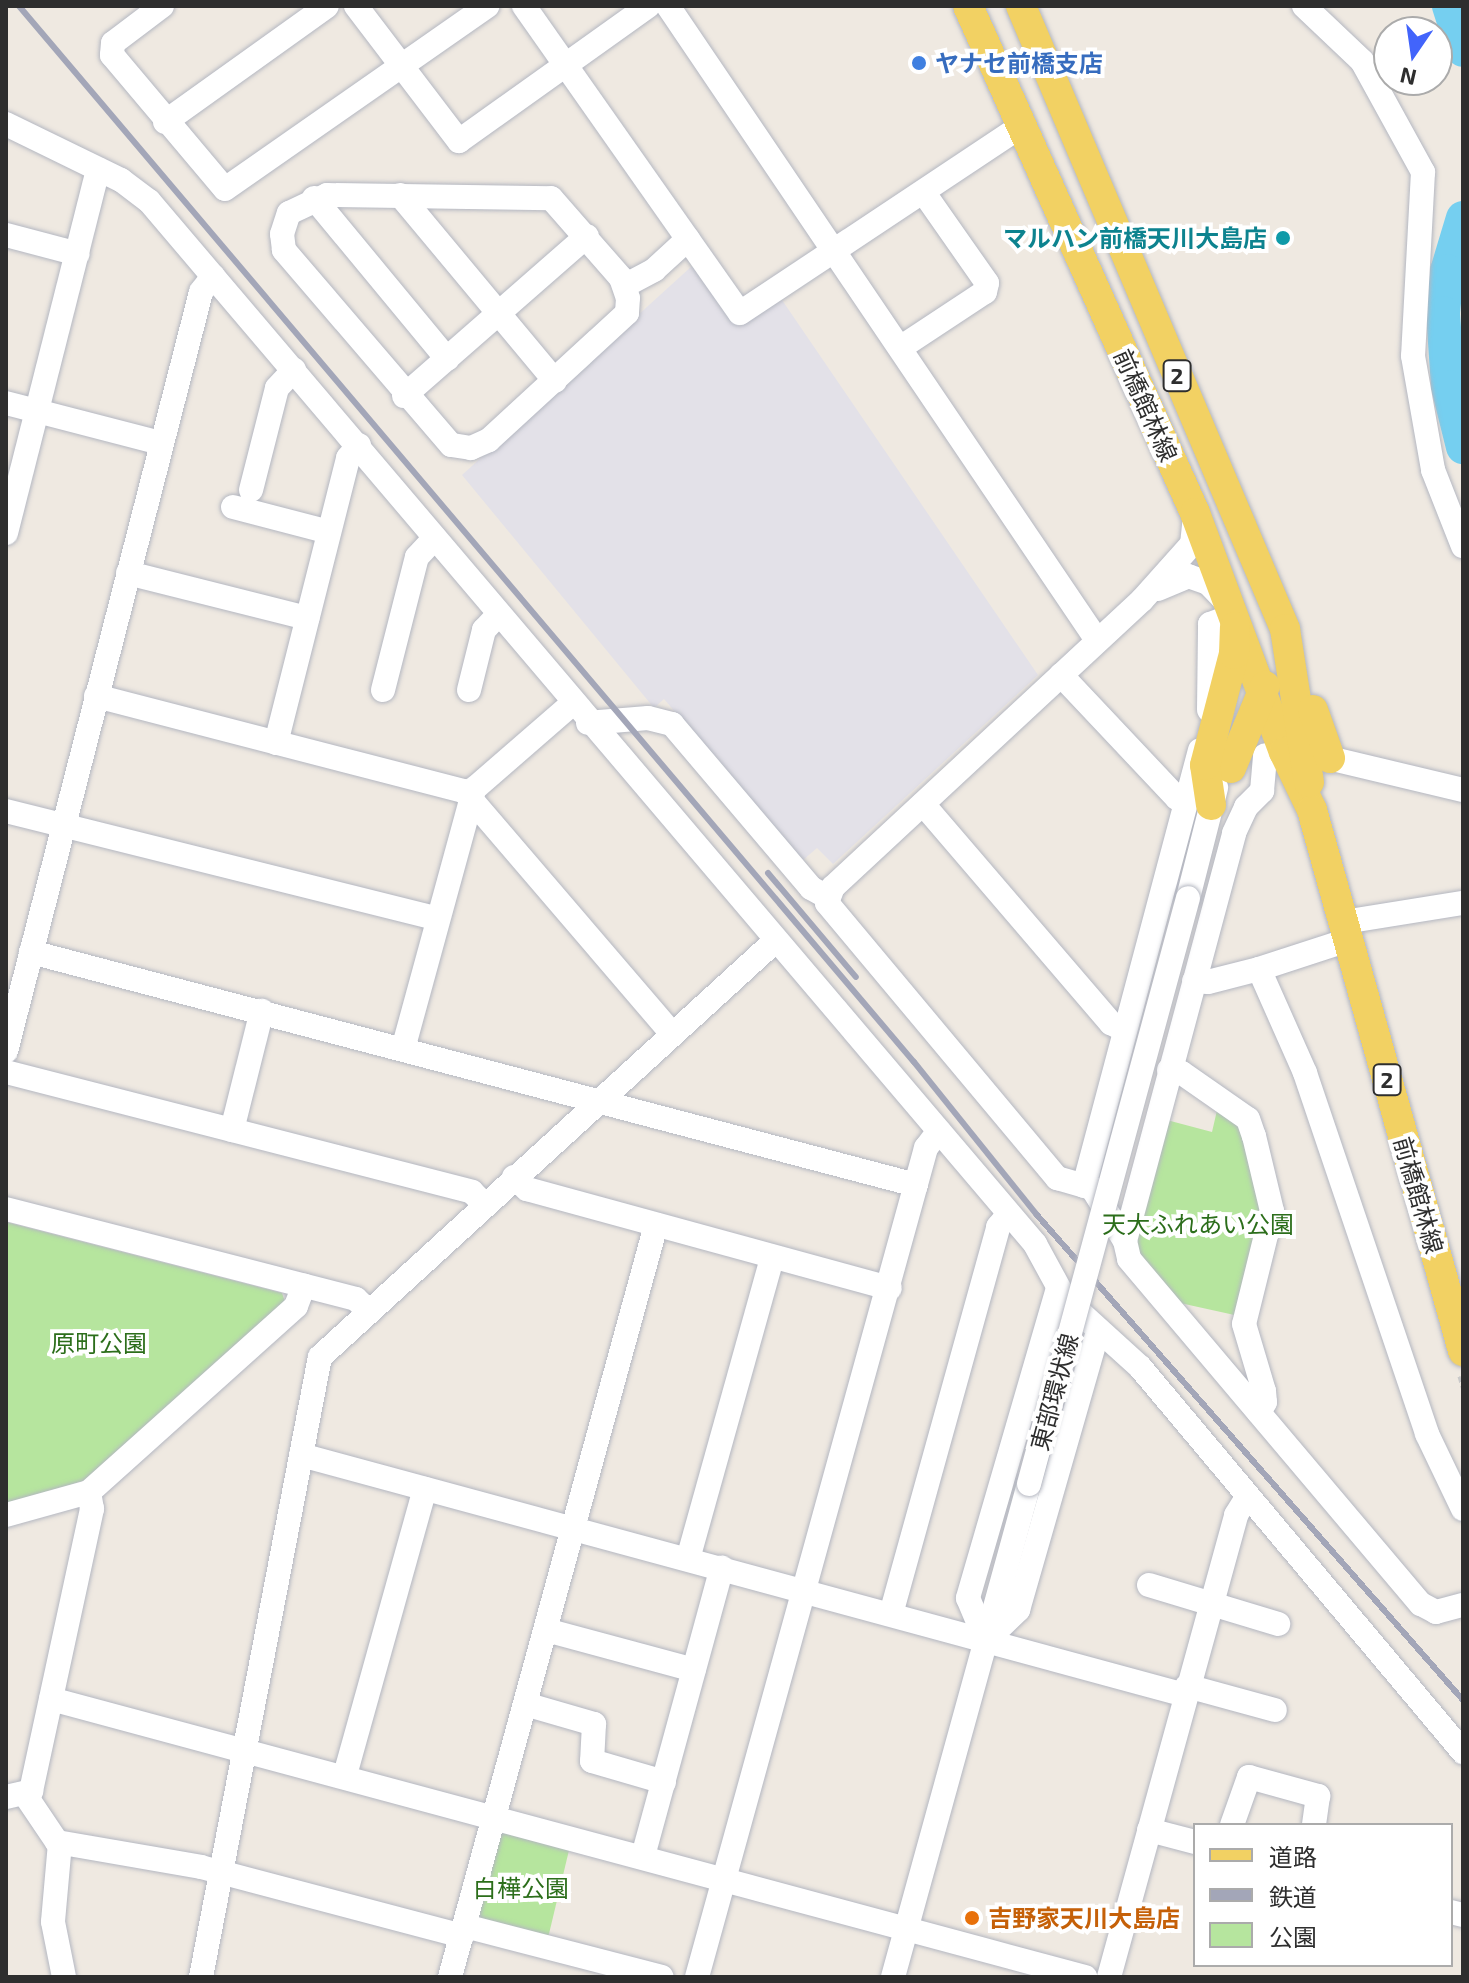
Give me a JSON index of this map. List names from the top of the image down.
{
  "streets": {
    "main road": ["2", "前橋館林線"],
    "street": ["東部環状線"]
  },
  "parks": ["天大ふれあい公園", "原町公園", "白樺公園"],
  "places": ["ヤナセ前橋支店", "マルハン前橋天川大島店", "吉野家天川大島店"],
  "legend": ["道路", "鉄道", "公園"],
  "north": "bottom"
}
